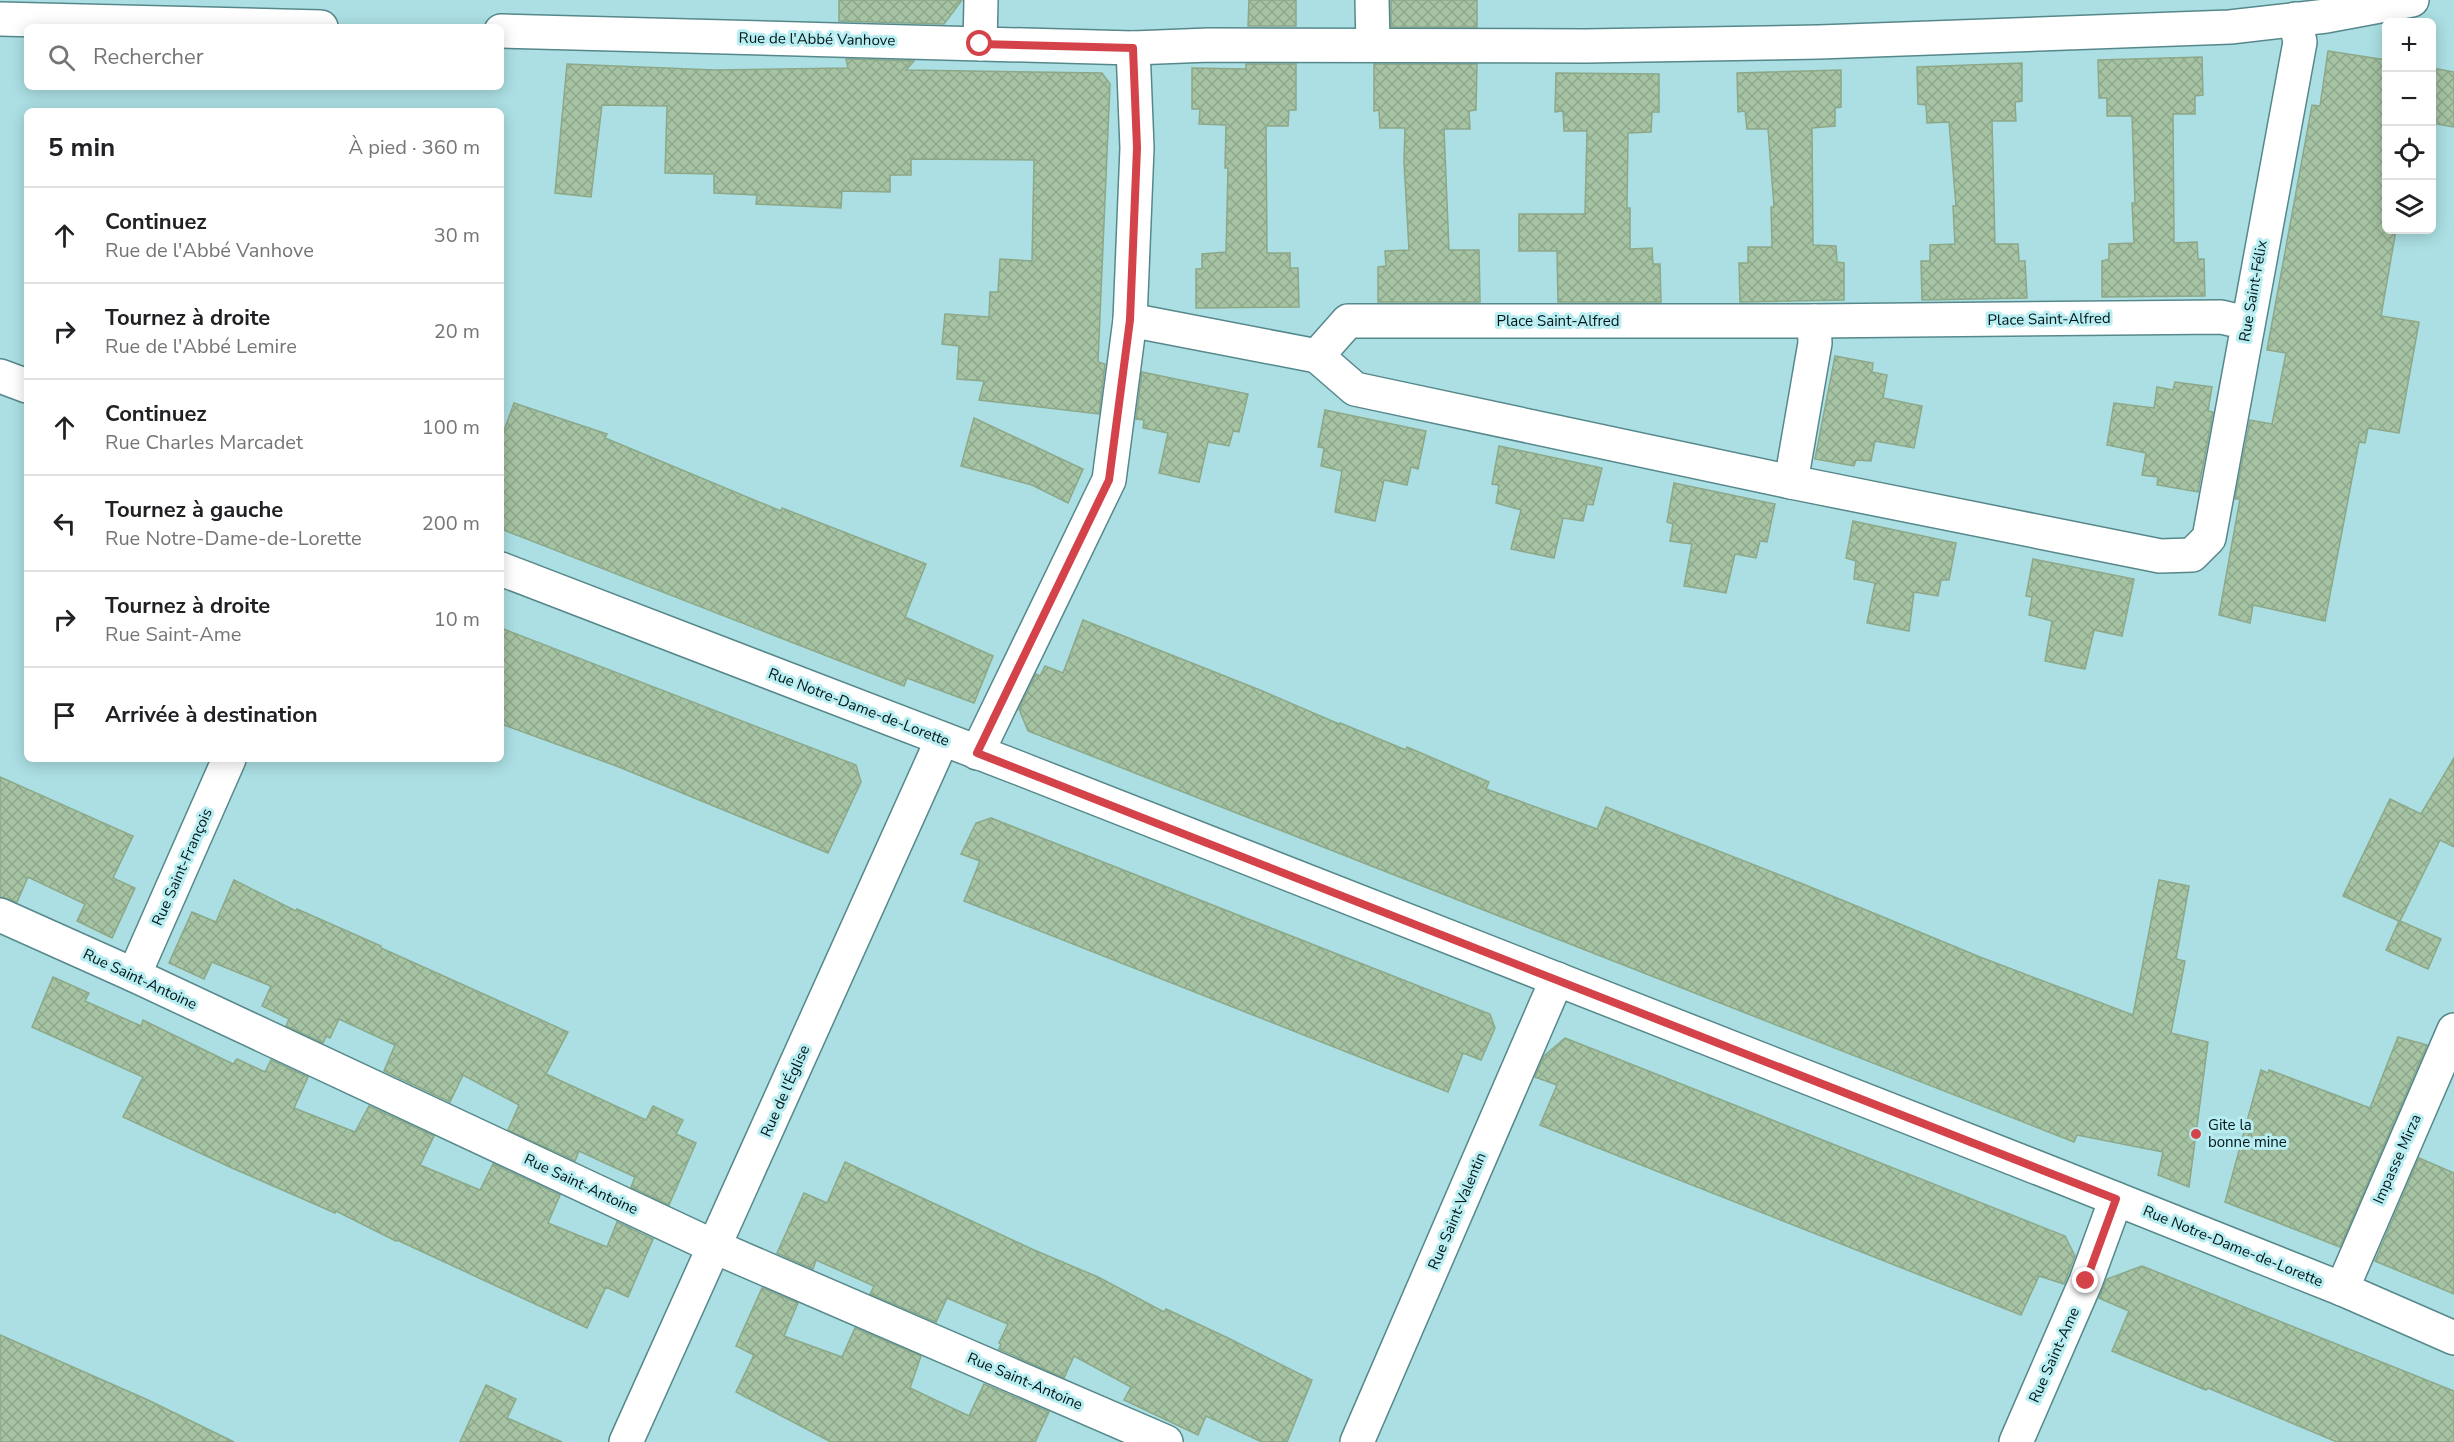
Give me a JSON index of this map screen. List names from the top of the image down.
{
  "streets": {
    "street": [
      "Rue de l'Abbé Vanhove",
      "Rue Saint-Félix",
      "Place Saint-Alfred",
      "Rue Notre-Dame-de-Lorette",
      "Rue Saint-François",
      "Rue Saint-Antoine",
      "Rue de l'Église",
      "Impasse Mirza",
      "Rue Saint-Valentin",
      "Rue Saint-Ame"
    ]
  },
  "crossings": [
    ["Rue de l'Abbé Vanhove", "Rue Saint-Félix"],
    ["Rue Saint-Félix", "Place Saint-Alfred"],
    ["Rue Notre-Dame-de-Lorette", "Rue de l'Église"],
    ["Rue Notre-Dame-de-Lorette", "Impasse Mirza"],
    ["Rue Notre-Dame-de-Lorette", "Rue Saint-Valentin"],
    ["Rue Notre-Dame-de-Lorette", "Rue Saint-Ame"],
    ["Rue Saint-François", "Rue Saint-Antoine"],
    ["Rue Saint-Antoine", "Rue de l'Église"]
  ],
  "places": ["Gite la bonne mine"],
  "page": {
    "map_buttons": ["+", "−"],
    "search": "Rechercher",
    "heading": ["5 min", "À pied · 360 m"],
    "list": [
      ["Continuez", "Rue de l'Abbé Vanhove", "30 m"],
      ["Tournez à droite", "Rue de l'Abbé Lemire", "20 m"],
      ["Continuez", "Rue Charles Marcadet", "100 m"],
      ["Tournez à gauche", "Rue Notre-Dame-de-Lorette", "200 m"],
      ["Tournez à droite", "Rue Saint-Ame", "10 m"],
      "Arrivée à destination"
    ]
  }
}
